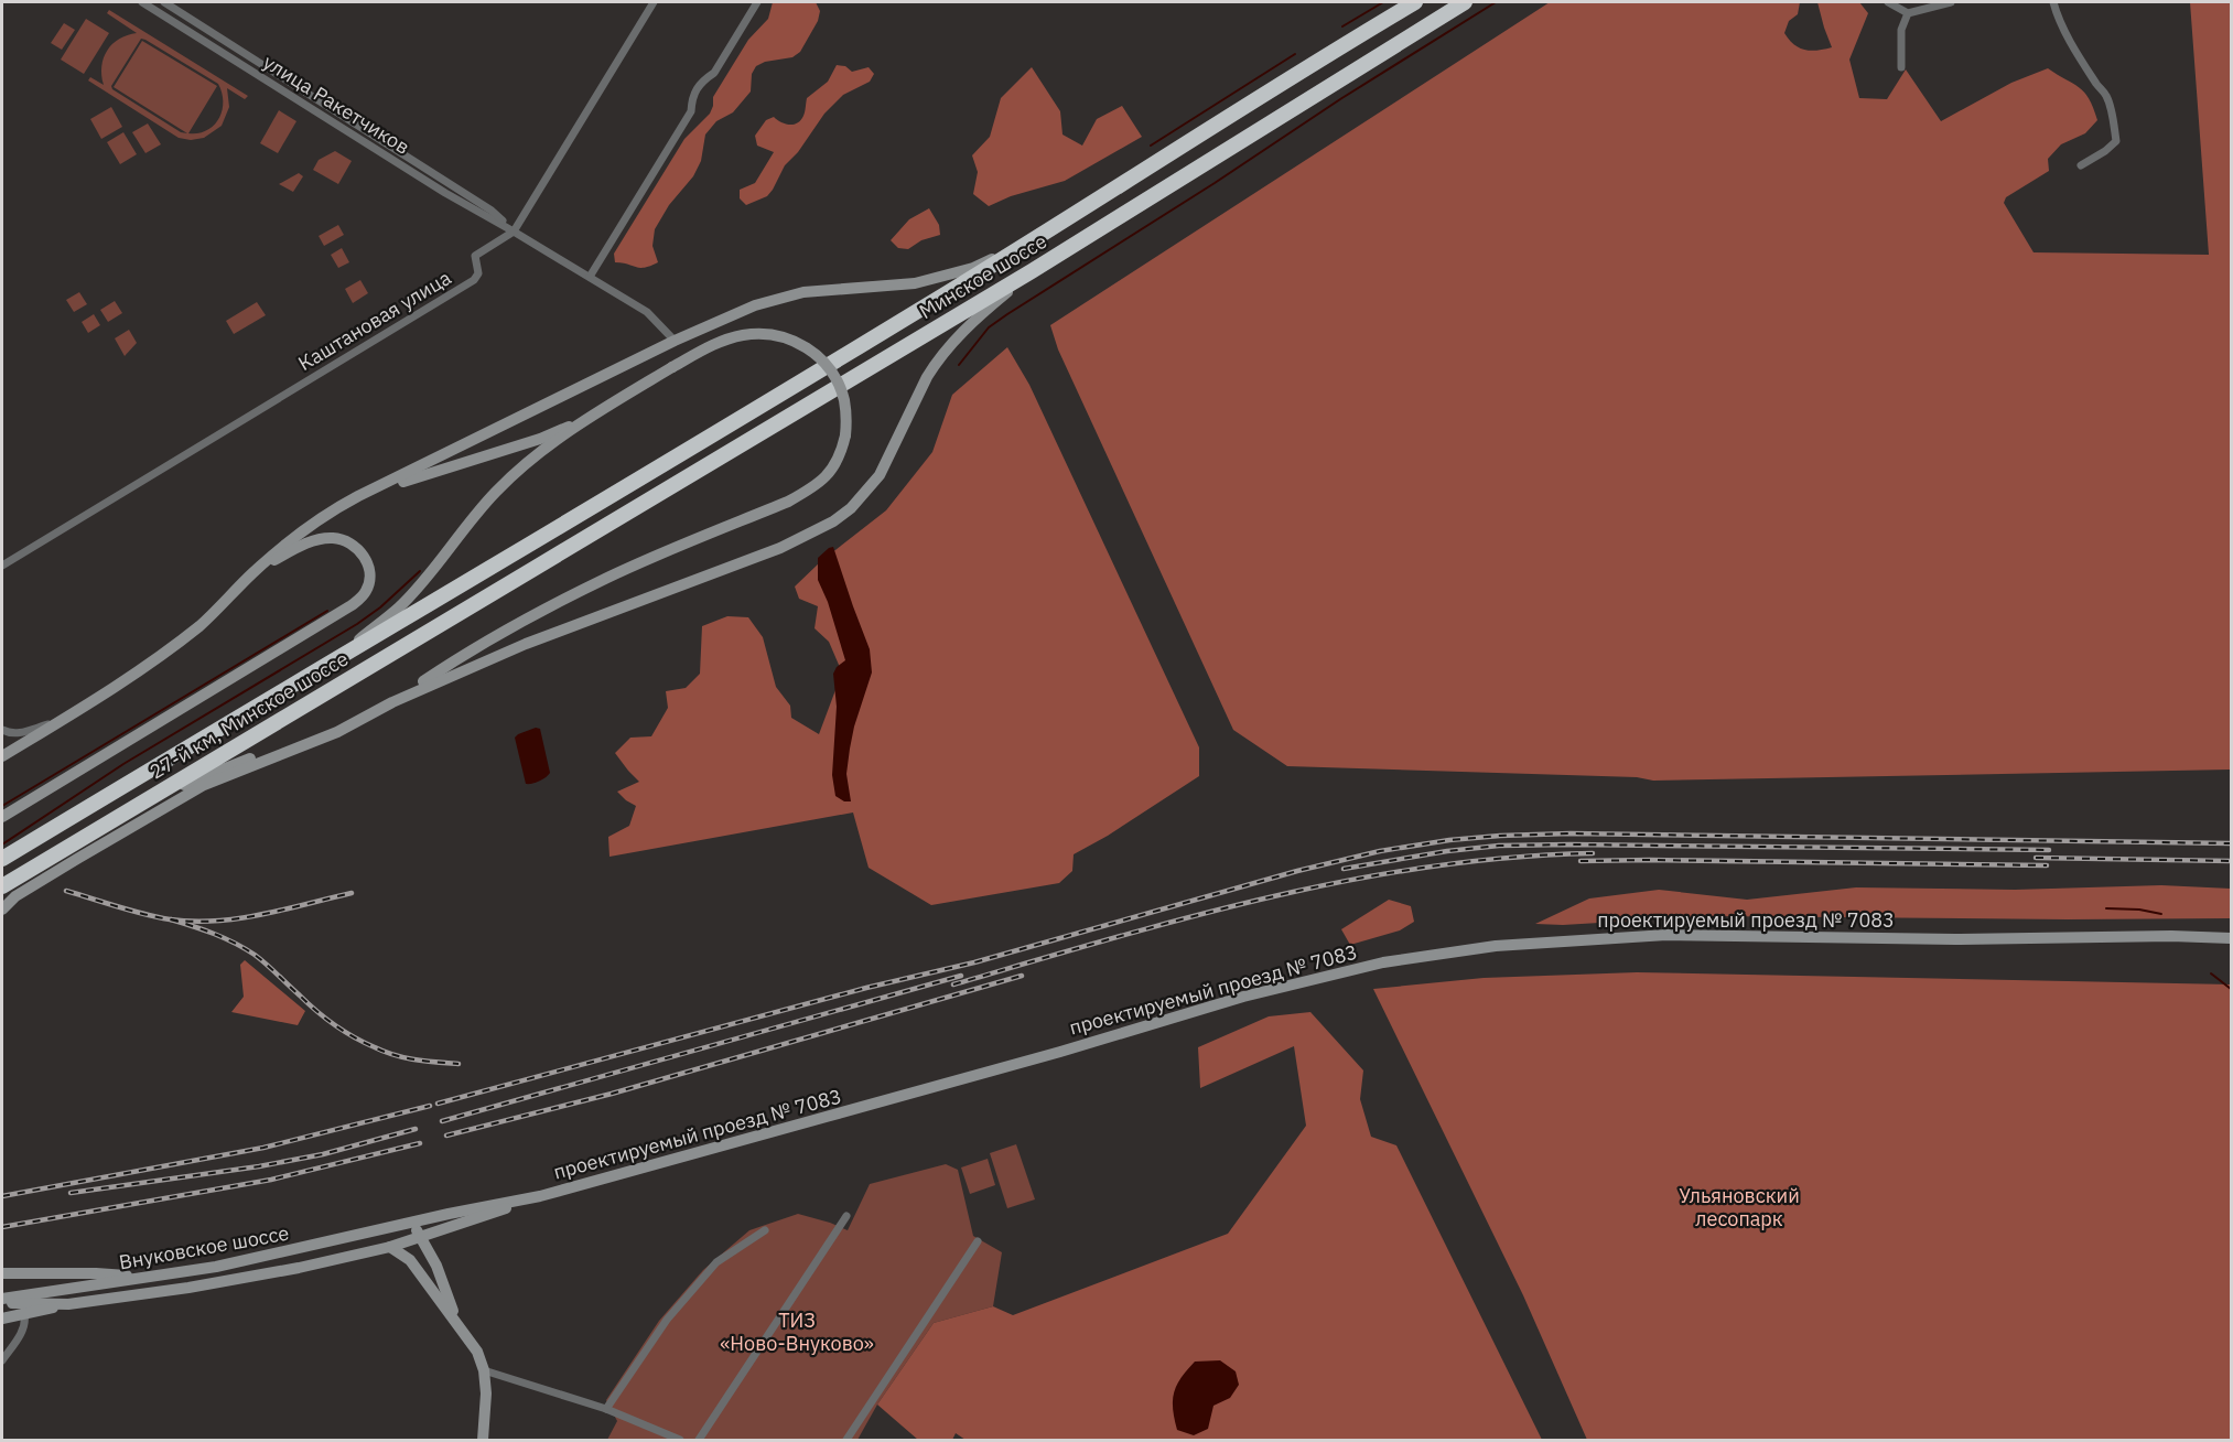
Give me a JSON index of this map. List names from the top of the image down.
{
  "streets": {
    "highway": ["Минское шоссе", "27-й км, Минское шоссе"],
    "main road": ["проектируемый проезд № 7083", "Внуковское шоссе"],
    "street": ["улица Ракетчиков", "Каштановая улица"]
  },
  "crossings": [
    ["улица Ракетчиков", "Каштановая улица"],
    ["Минское шоссе", "27-й км, Минское шоссе"],
    ["проектируемый проезд № 7083", "Внуковское шоссе"]
  ],
  "parks": ["Ульяновский лесопарк", "ТИЗ «Ново-Внуково»"]
}
